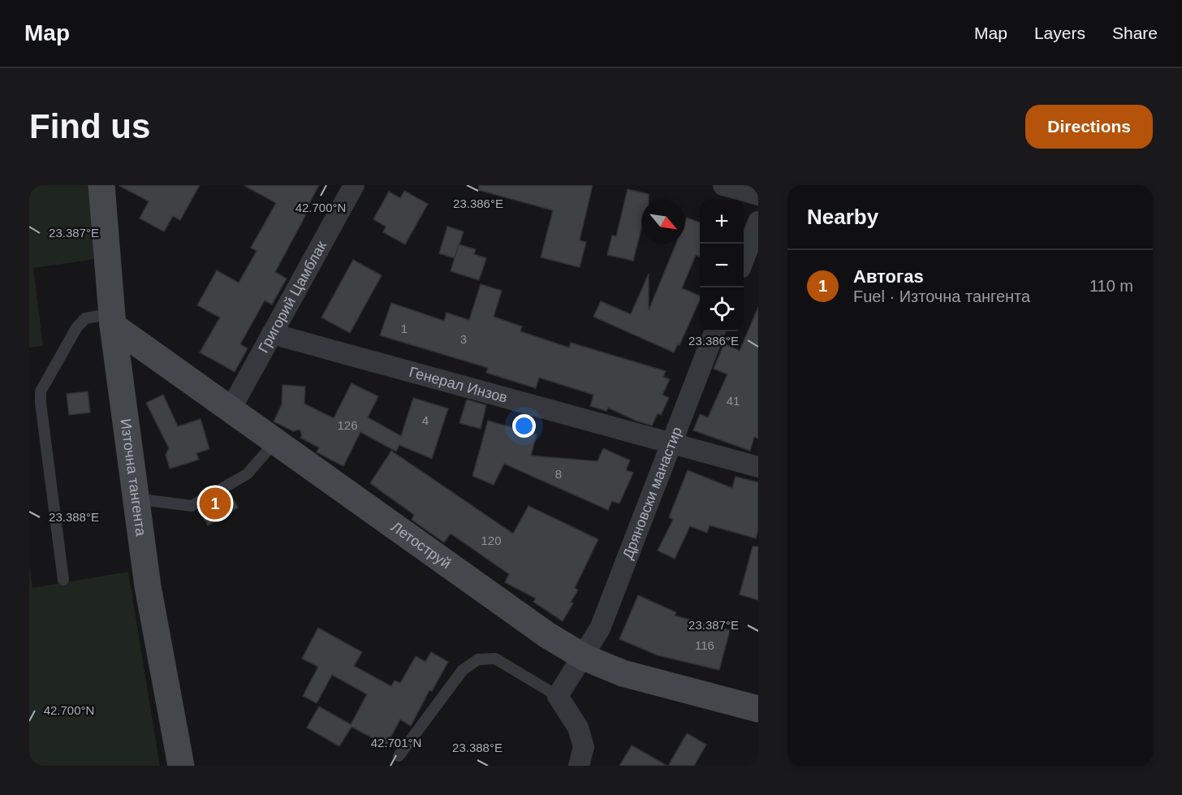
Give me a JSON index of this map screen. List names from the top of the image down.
{
  "streets": {
    "street": [
      "Григорий Цамблак",
      "Генерал Инзов",
      "Източна тангента",
      "Дряновски манастир",
      "Летоструй"
    ]
  },
  "crossings": [
    ["Григорий Цамблак", "Генерал Инзов"],
    ["Григорий Цамблак", "Летоструй"],
    ["Генерал Инзов", "Дряновски манастир"],
    ["Източна тангента", "Летоструй"],
    ["Дряновски манастир", "Летоструй"]
  ],
  "house_numbers": [
    "1",
    "3",
    "41",
    "4",
    "126",
    "8",
    "120",
    "116"
  ],
  "north": "bottom right",
  "page": {
    "header": "Map",
    "nav": ["Map", "Layers", "Share"],
    "buttons": "Directions",
    "title": "Find us",
    "heading": "Nearby",
    "map_buttons": ["+", "−"],
    "list": [
      {
        "mark": "1",
        "name": "Автогаѕ",
        "note": "Fuel · Източна тангента",
        "value": "110 m"
      }
    ],
    "pins": "1"
  },
  "coordinates": [
    "23.386°E",
    "42.700°N",
    "23.387°E",
    "23.388°E",
    "42.701°N"
  ]
}
